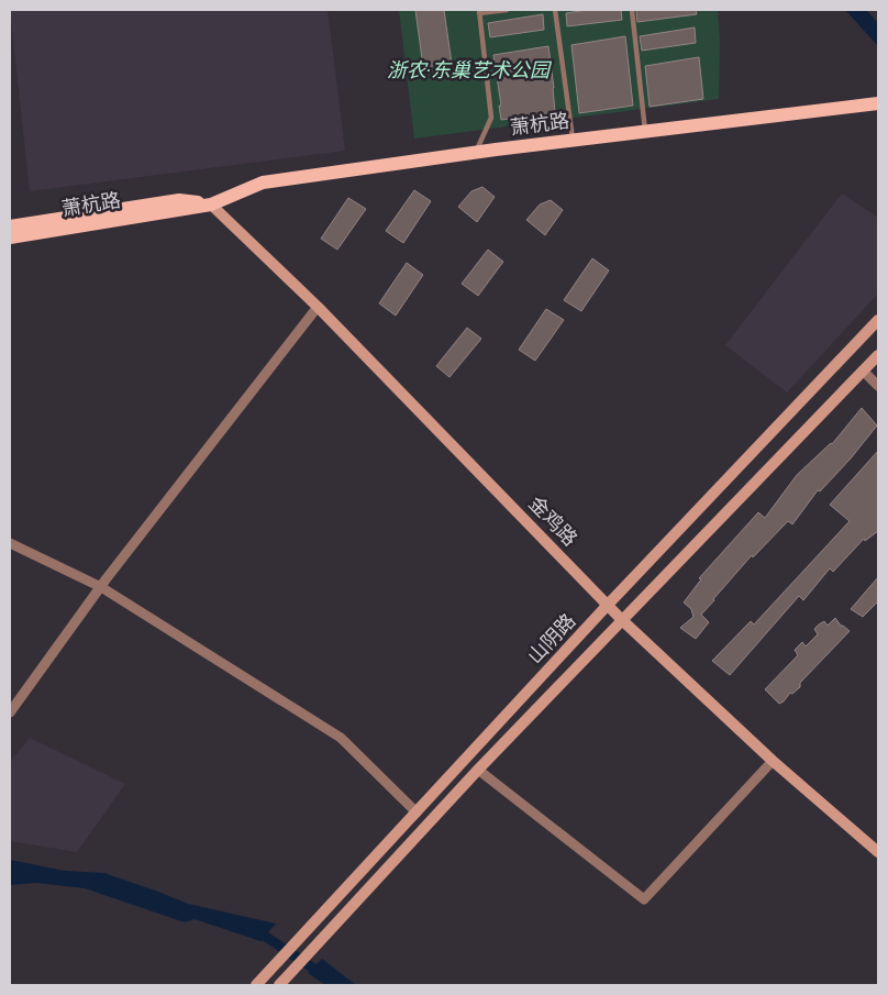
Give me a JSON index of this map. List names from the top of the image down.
{
  "streets": {
    "main road": ["萧杭路", "金鸡路", "山阴路"]
  },
  "crossings": [
    ["萧杭路", "金鸡路"],
    ["金鸡路", "山阴路"]
  ],
  "parks": ["浙农·东巢艺术公园"]
}
